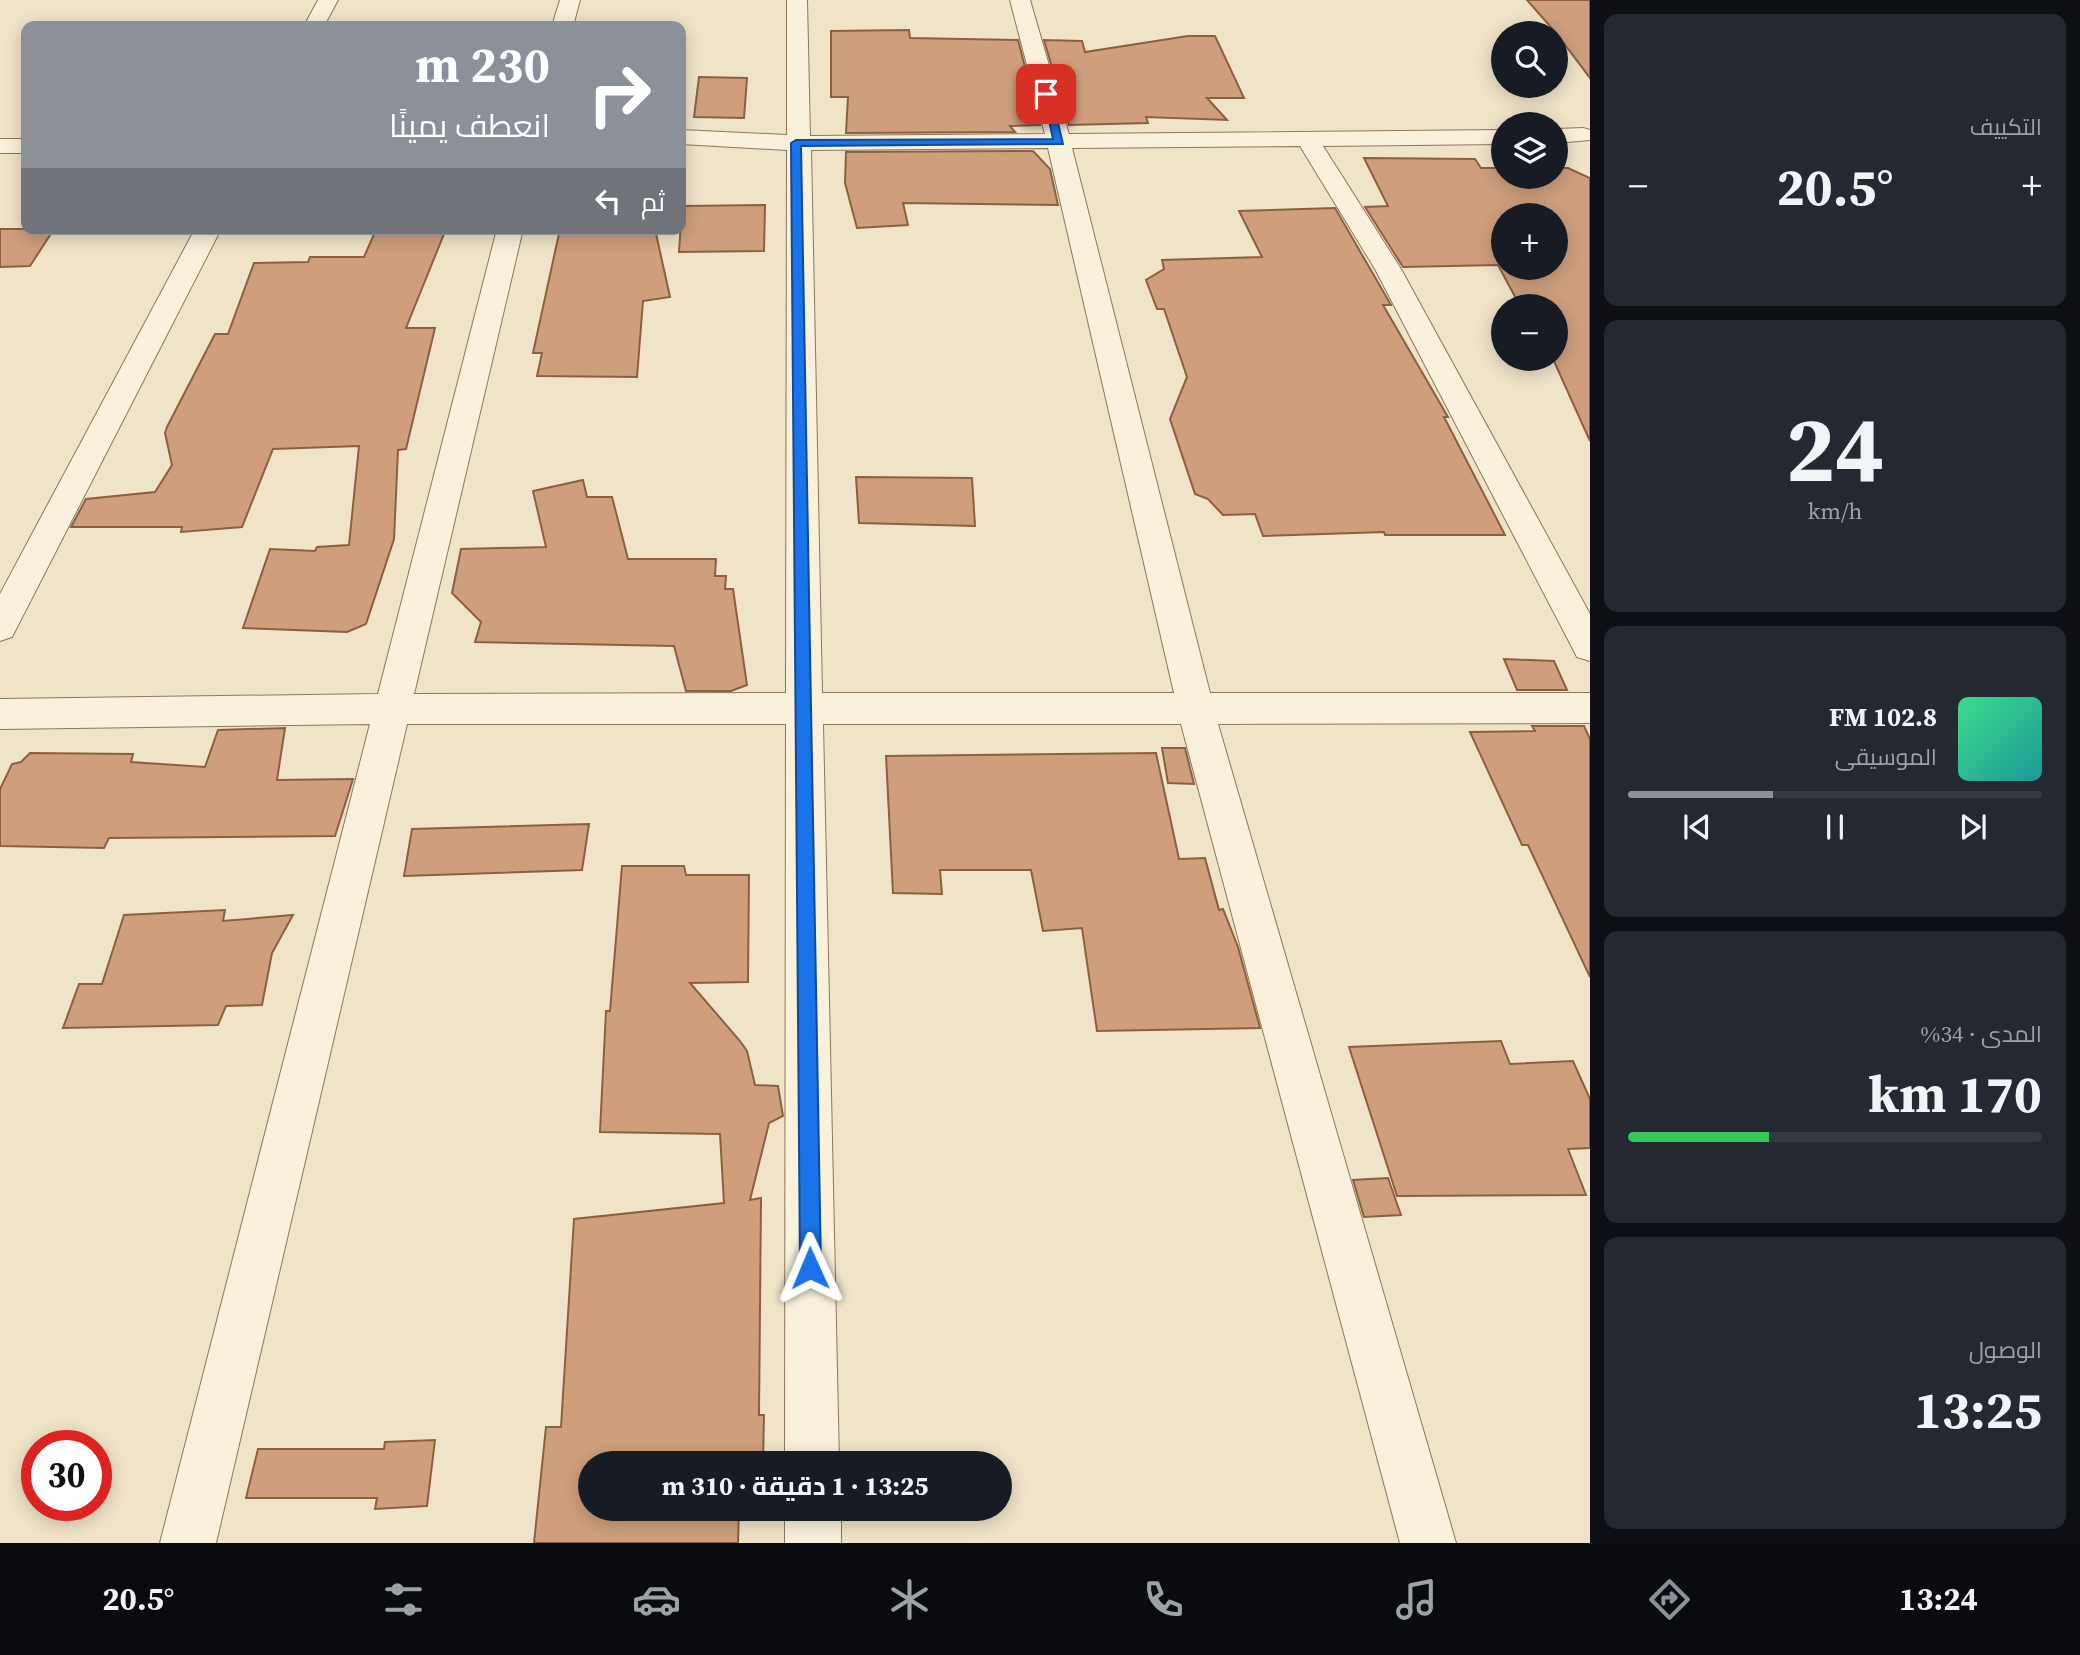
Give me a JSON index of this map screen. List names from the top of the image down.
{
  "page": {
    "tile": [
      "التكييف",
      ["24", "km/h"],
      ["المدى · 34%", "170 km"],
      ["الوصول", "13:25"]
    ],
    "map_buttons": ["+", "−"],
    "turn": ["230 m", "انعطف يمينًا"],
    "heat": ["−", "20.5°", "+"],
    "then": "ثم",
    "song": ["102.8 FM", "الموسيقى"],
    "limit": "30",
    "trip": "13:25 · 1 دقيقة · 310 m",
    "tabs": ["13:24", "20.5°"]
  }
}
